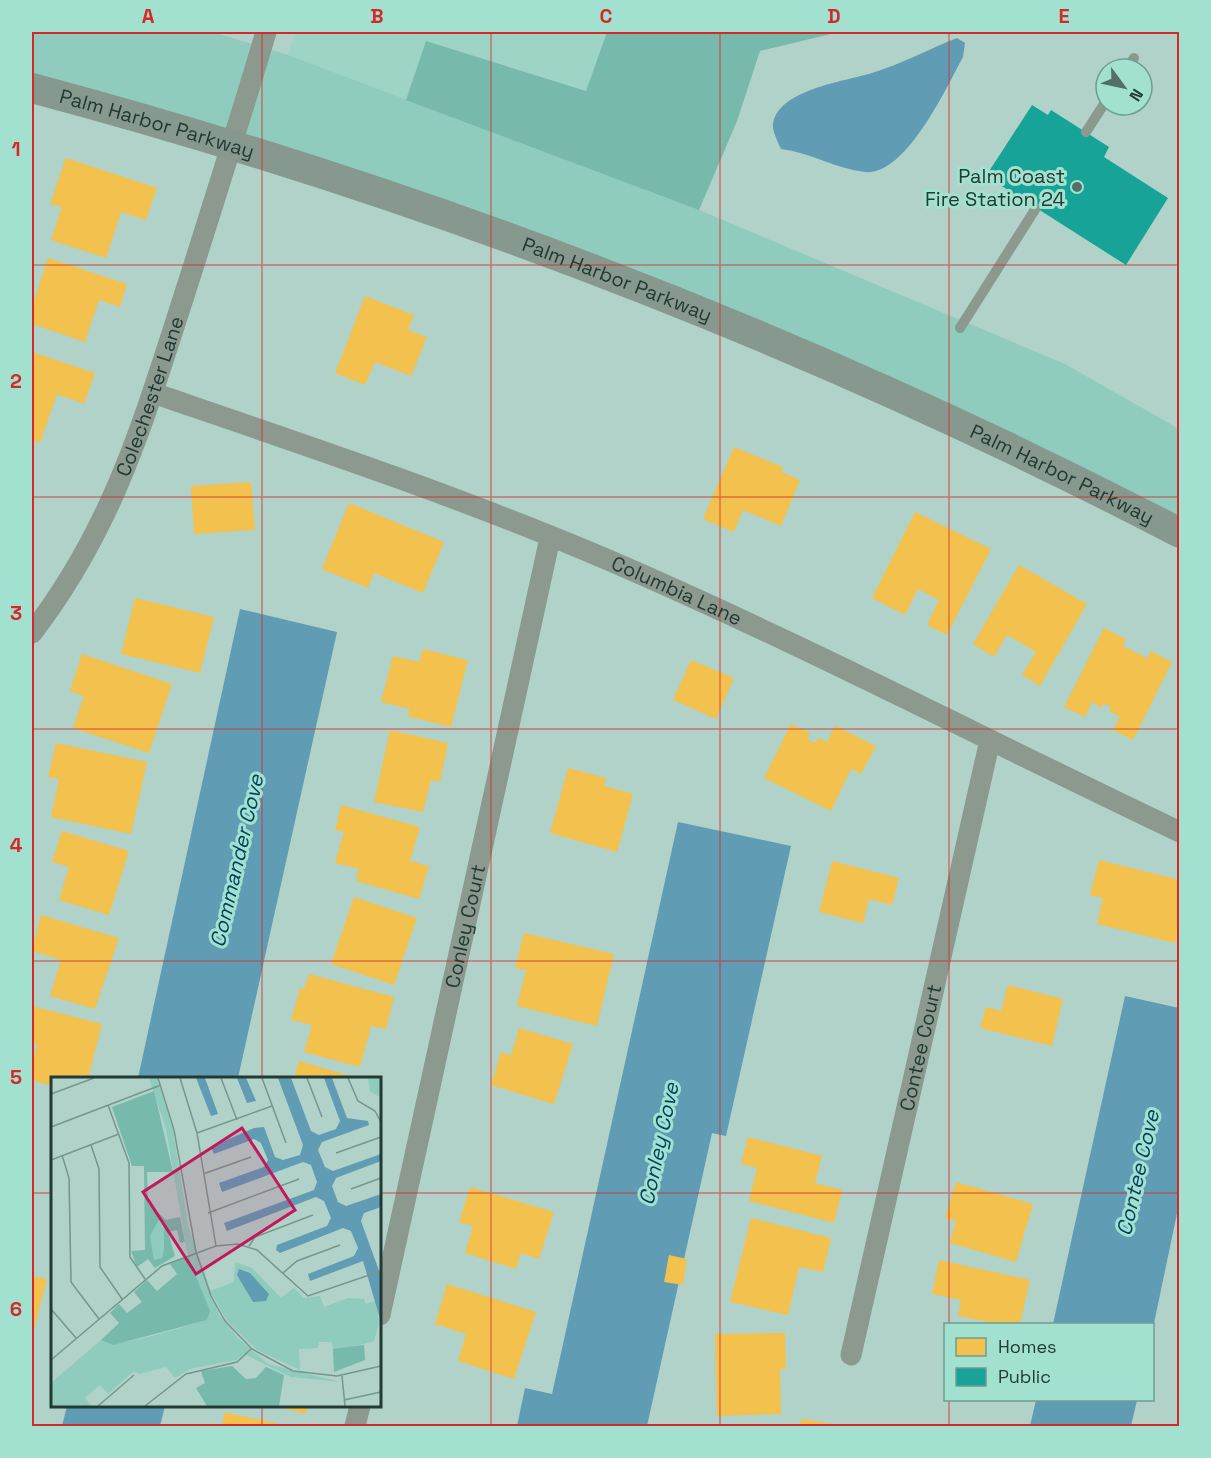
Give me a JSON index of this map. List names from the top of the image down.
{
  "streets": {
    "street": [
      "Palm Harbor Parkway",
      "Colechester Lane",
      "Columbia Lane",
      "Conley Court",
      "Contee Court"
    ]
  },
  "crossings": [
    ["Palm Harbor Parkway", "Colechester Lane"],
    ["Colechester Lane", "Columbia Lane"],
    ["Columbia Lane", "Conley Court"],
    ["Columbia Lane", "Contee Court"]
  ],
  "water": ["Commander Cove", "Conley Cove", "Contee Cove"],
  "places": ["Palm Coast Fire Station 24"],
  "legend": ["Homes", "Public"],
  "north": "bottom right",
  "grid": {
    "columns": [
      "A",
      "B",
      "C",
      "D",
      "E"
    ],
    "rows": [
      "1",
      "2",
      "3",
      "4",
      "5",
      "6"
    ]
  }
}
